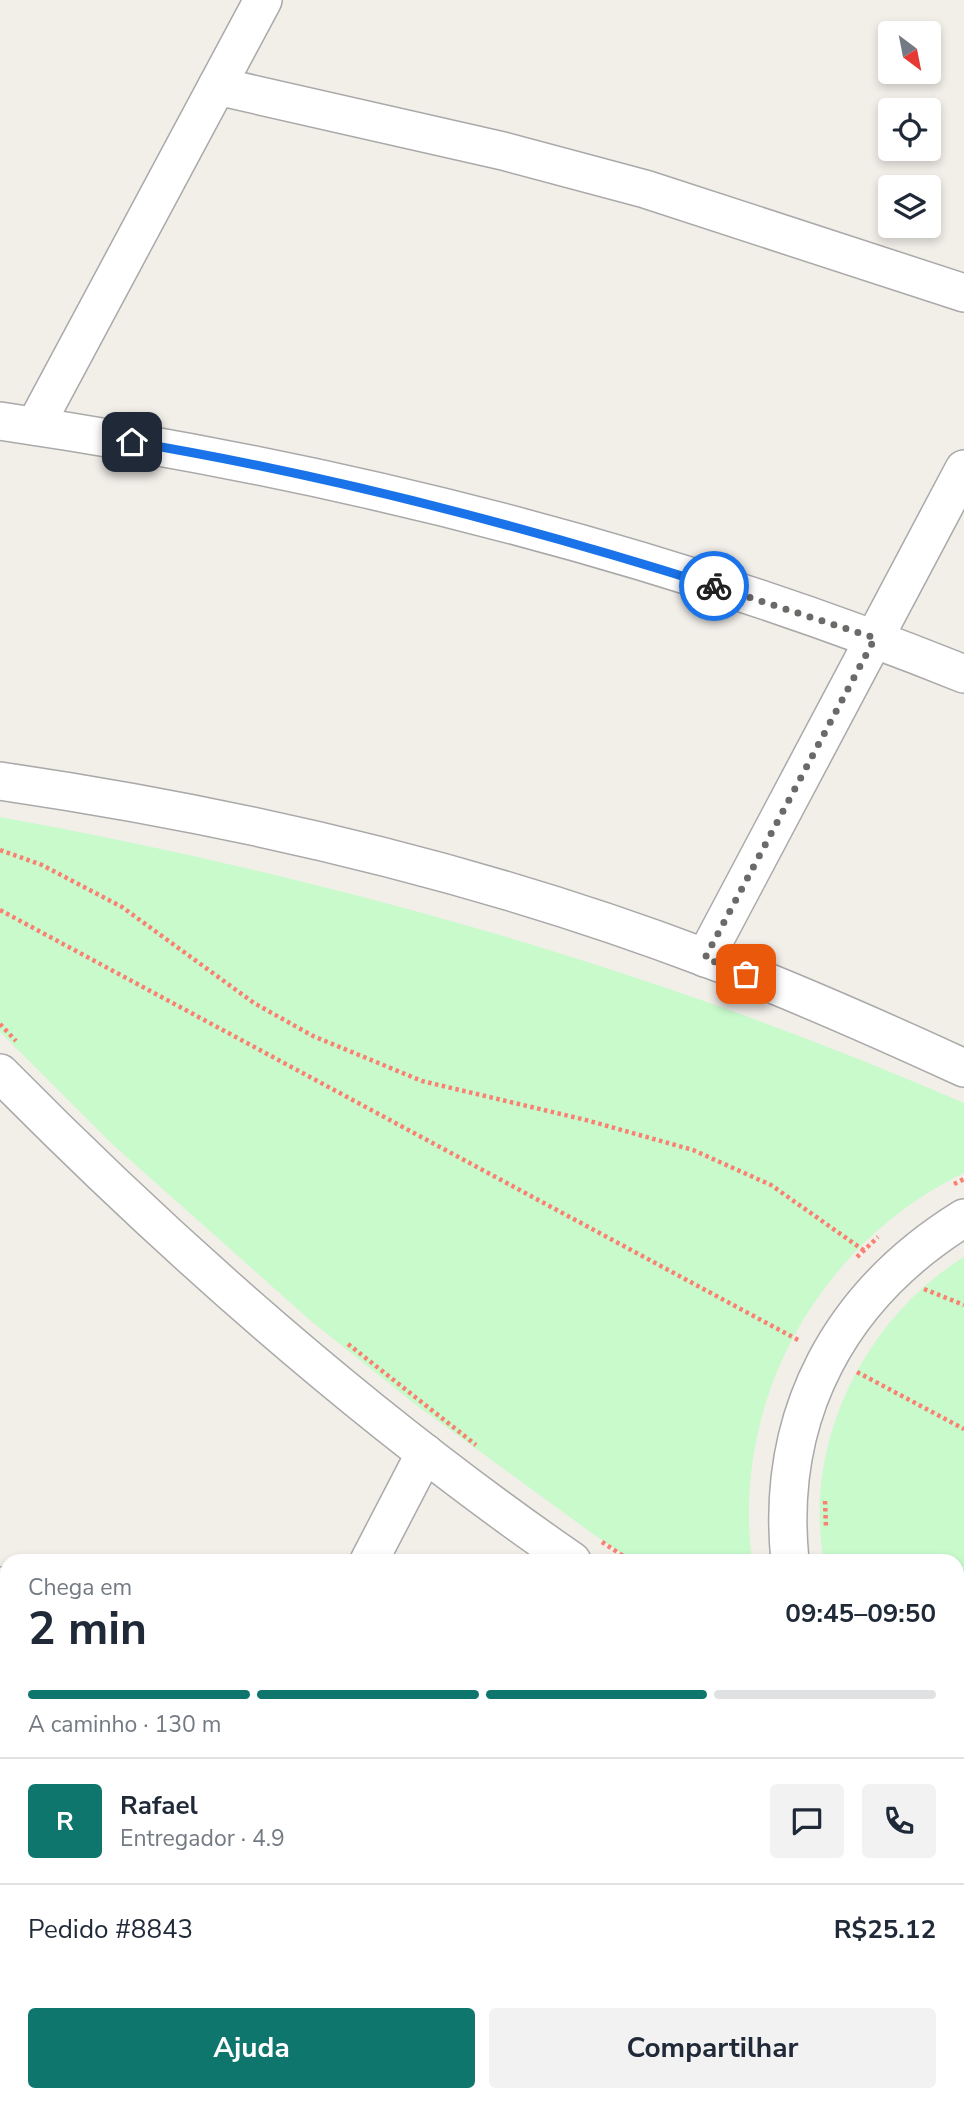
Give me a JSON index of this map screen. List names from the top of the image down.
{
  "north": "bottom right",
  "page": {
    "heading": ["2 min", "Chega em", "09:45–09:50"],
    "panel": [
      "Rafael",
      "Entregador · 4.9",
      "Pedido #8843",
      "R$25.12"
    ],
    "bar": "A caminho · 130 m",
    "round": "R",
    "buttons": ["Ajuda", "Compartilhar"]
  }
}
